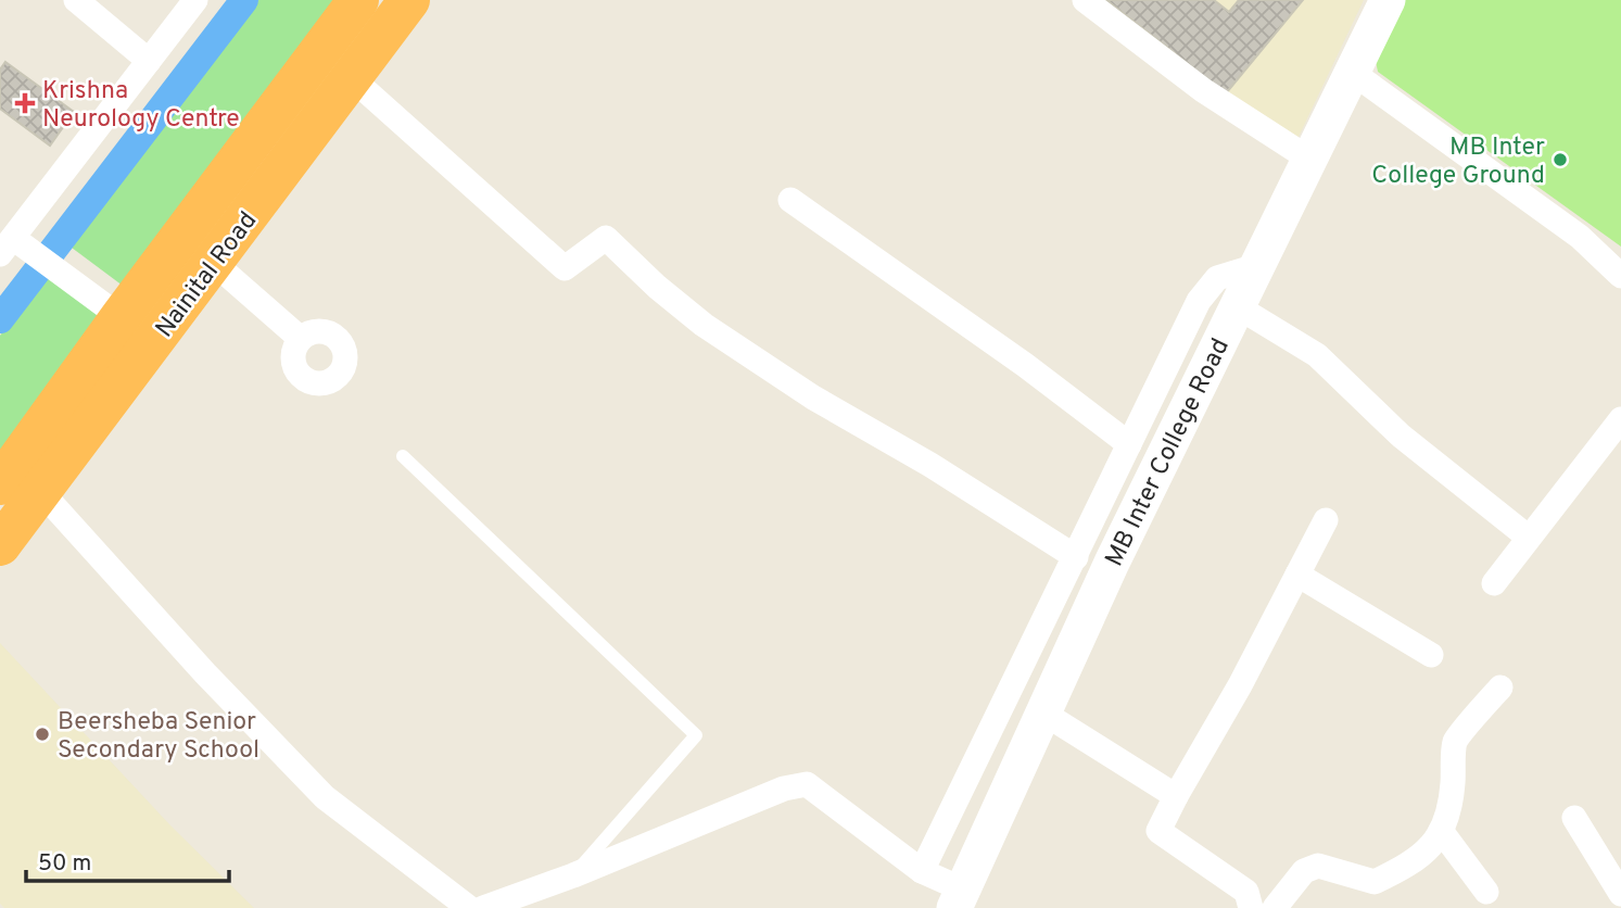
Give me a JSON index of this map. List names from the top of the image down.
{
  "streets": {
    "highway": ["Nainital Road"],
    "street": ["MB Inter College Road"]
  },
  "places": {
    "health": ["Krishna Neurology Centre"],
    "other": ["MB Inter College Ground", "Beersheba Senior Secondary School"]
  },
  "scale_bar": "50 m"
}
